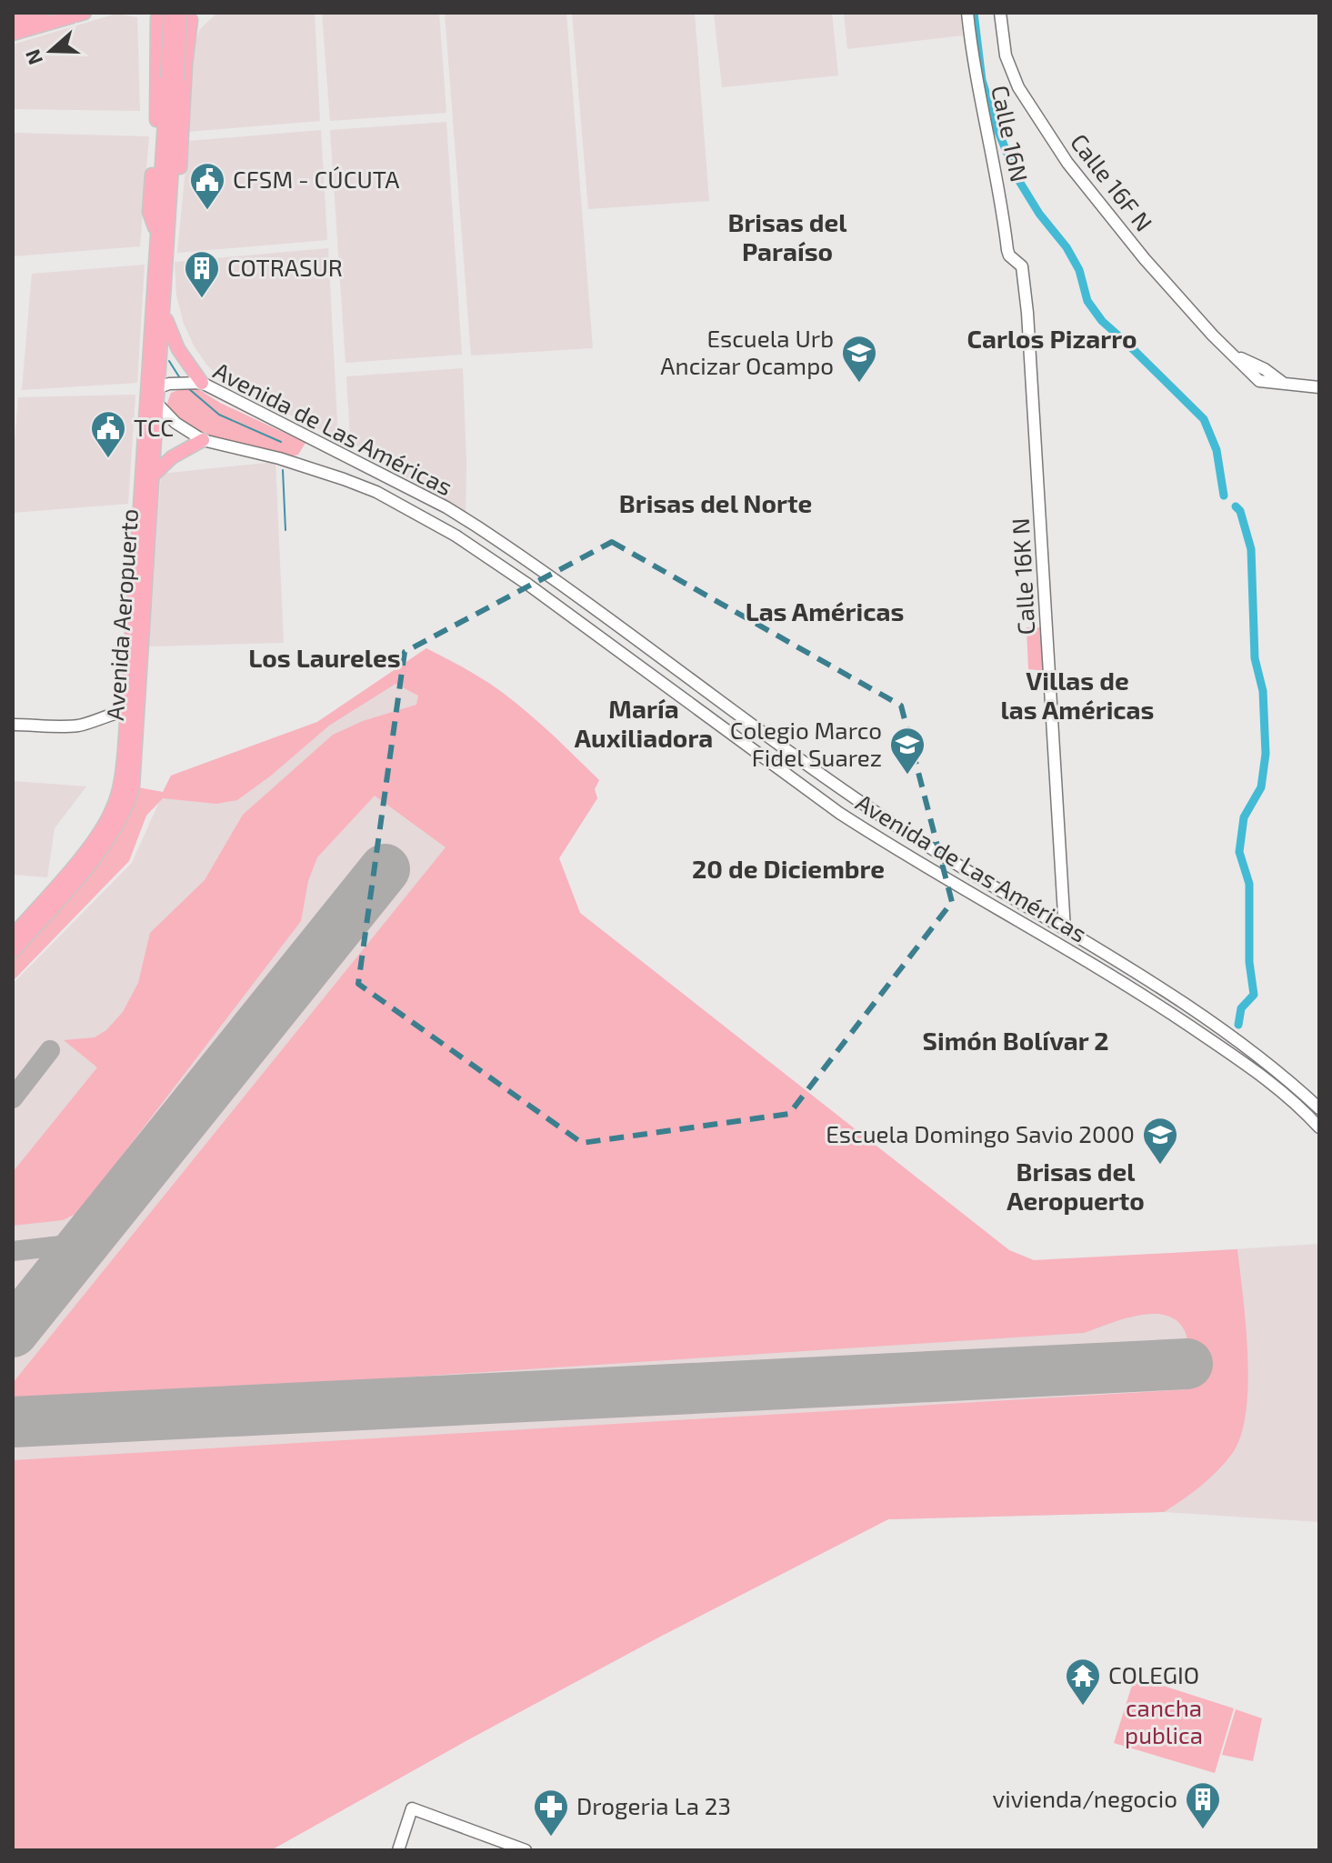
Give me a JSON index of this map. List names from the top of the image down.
{
  "streets": {
    "main road": [
      "Calle 16N",
      "Calle 16F N",
      "Avenida de Las Américas",
      "Calle 16K N",
      "Avenida Aeropuerto"
    ]
  },
  "crossings": [
    ["Calle 16N", "Calle 16K N"],
    ["Avenida de Las Américas", "Calle 16K N"],
    ["Avenida de Las Américas", "Avenida Aeropuerto"]
  ],
  "districts": [
    "Brisas del Paraíso",
    "Carlos Pizarro",
    "Brisas del Norte",
    "Las Américas",
    "Los Laureles",
    "Villas de las Américas",
    "María Auxiliadora",
    "20 de Diciembre",
    "Simón Bolívar 2",
    "Brisas del Aeropuerto"
  ],
  "parks": ["cancha publica"],
  "places": {
    "public building": ["CFSM - CÚCUTA", "TCC"],
    "building": ["COTRASUR", "vivienda/negocio"],
    "school or university": ["Escuela Urb Ancizar Ocampo", "Colegio Marco Fidel Suarez", "Escuela Domingo Savio 2000"],
    "temple": ["COLEGIO"],
    "pharmacy": ["Drogeria La 23"]
  },
  "north": "left"
}
